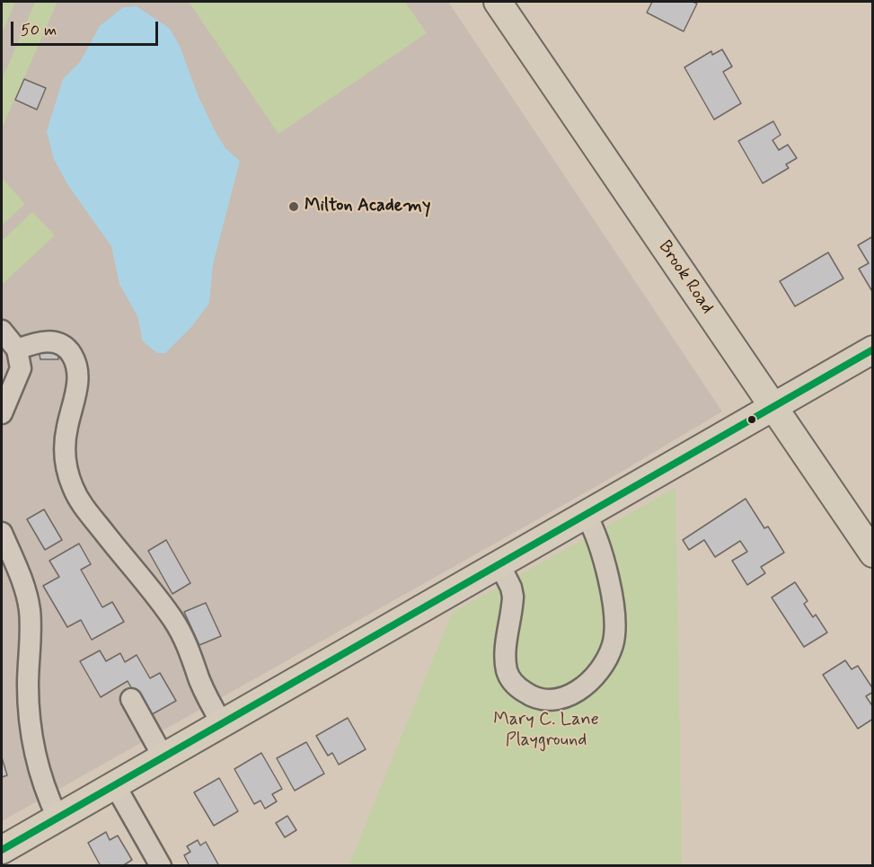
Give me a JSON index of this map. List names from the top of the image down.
{
  "streets": {
    "main road": ["Brook Road"]
  },
  "parks": ["Mary C. Lane Playground"],
  "places": ["Milton Academy"],
  "scale_bar": "50 m"
}
